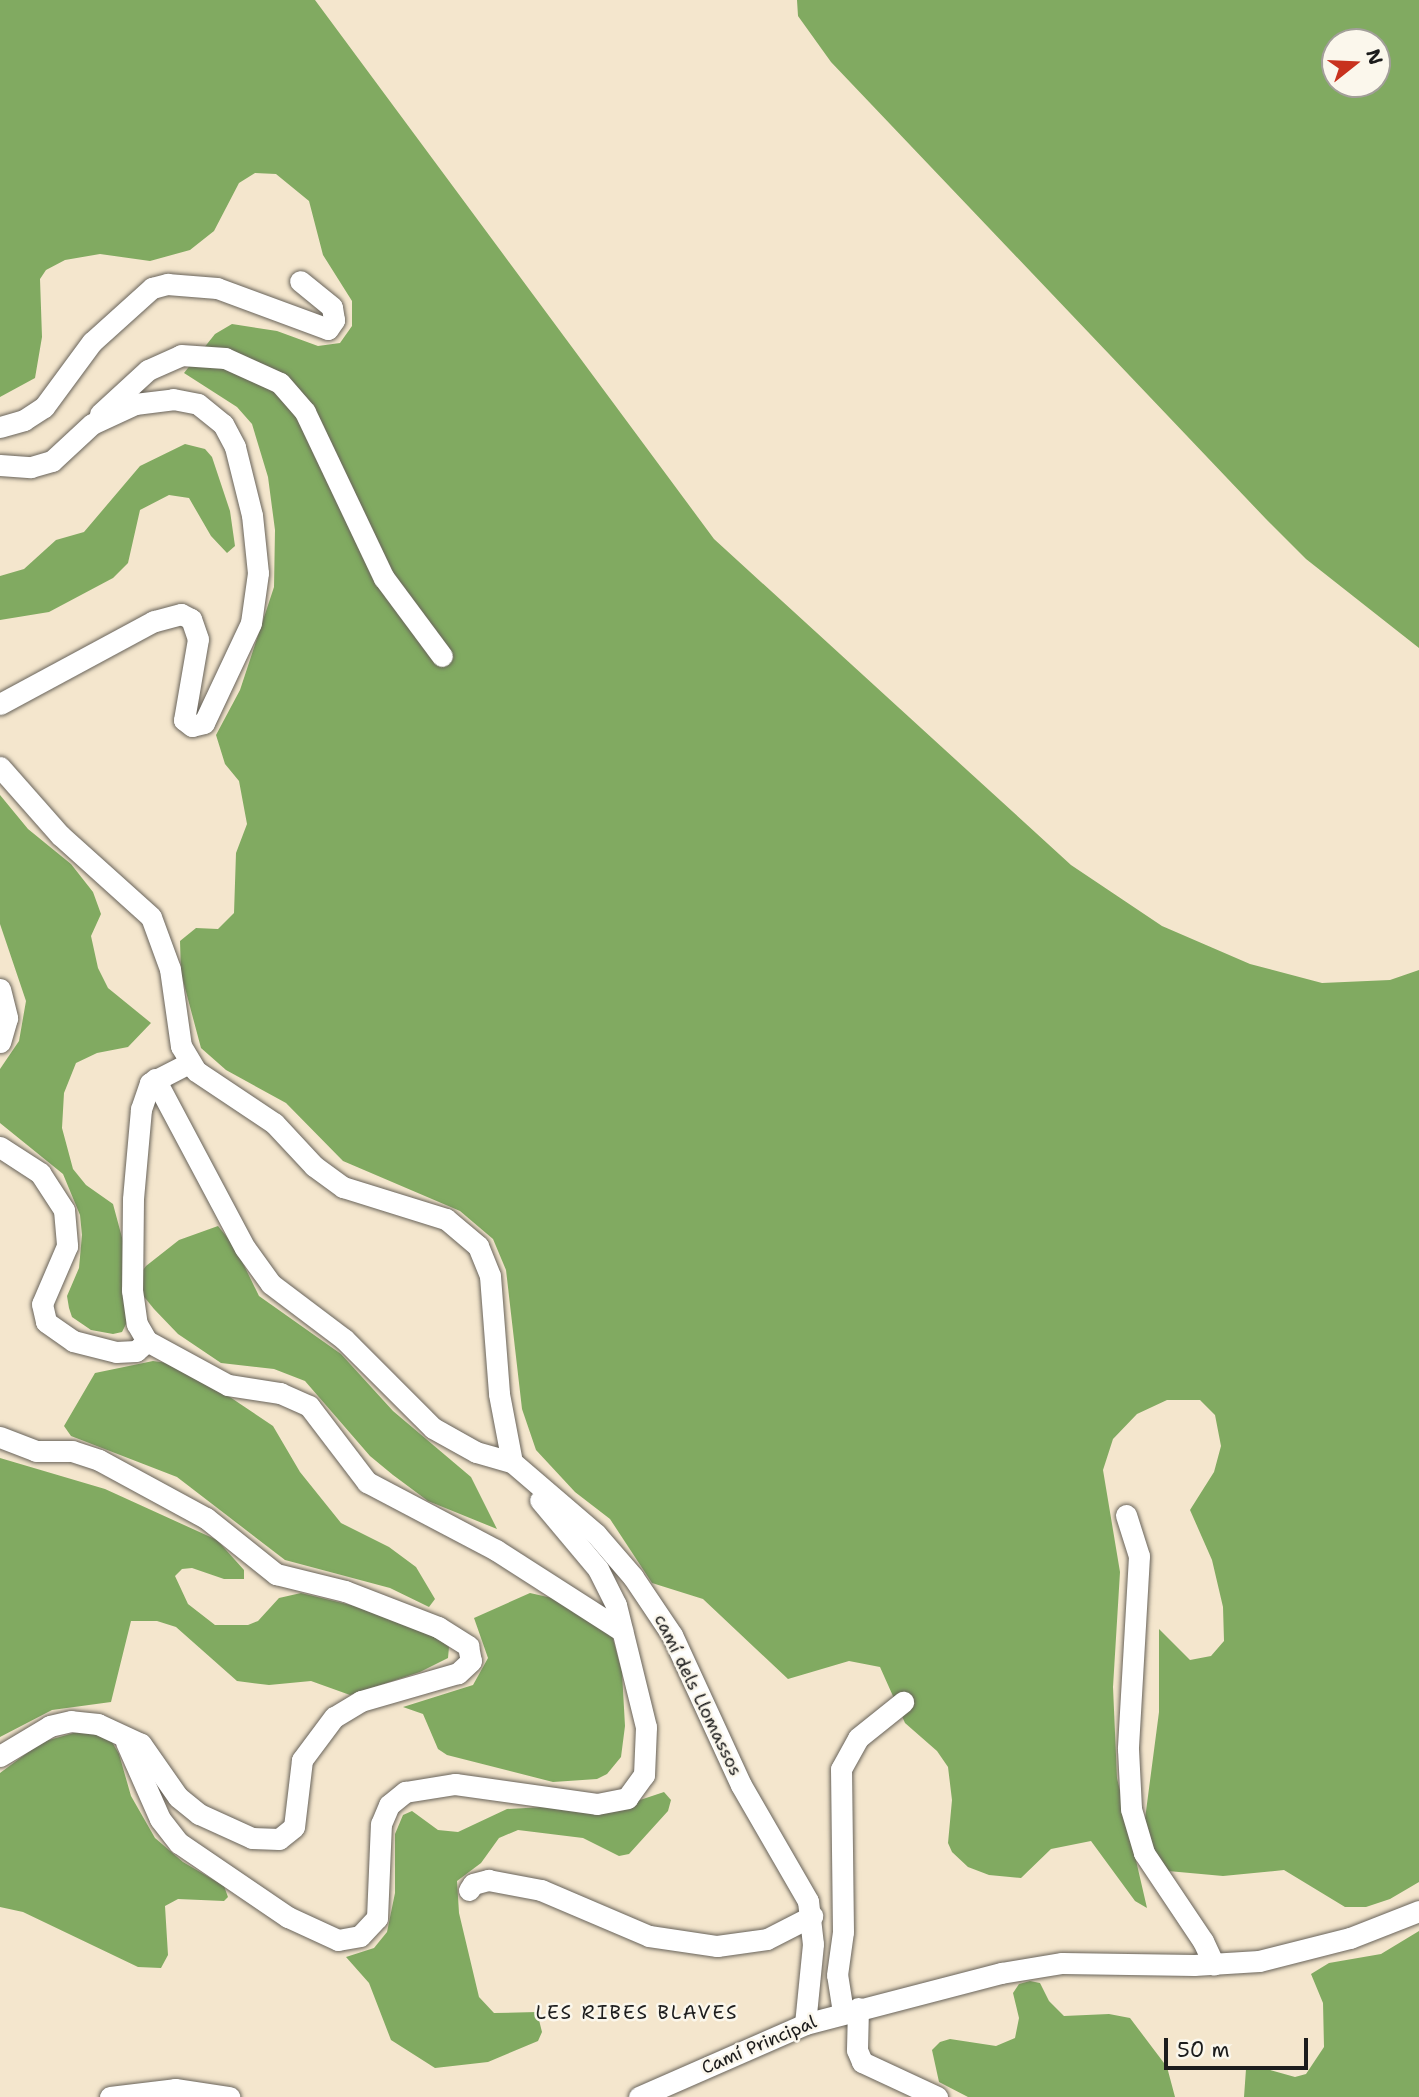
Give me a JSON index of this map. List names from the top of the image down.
{
  "streets": {
    "street": ["camí dels Llomassos", "Camí Principal"]
  },
  "crossings": [
    ["camí dels Llomassos", "Camí Principal"]
  ],
  "districts": ["LES RIBES BLAVES"],
  "scale_bar": "50 m",
  "north": "right"
}
